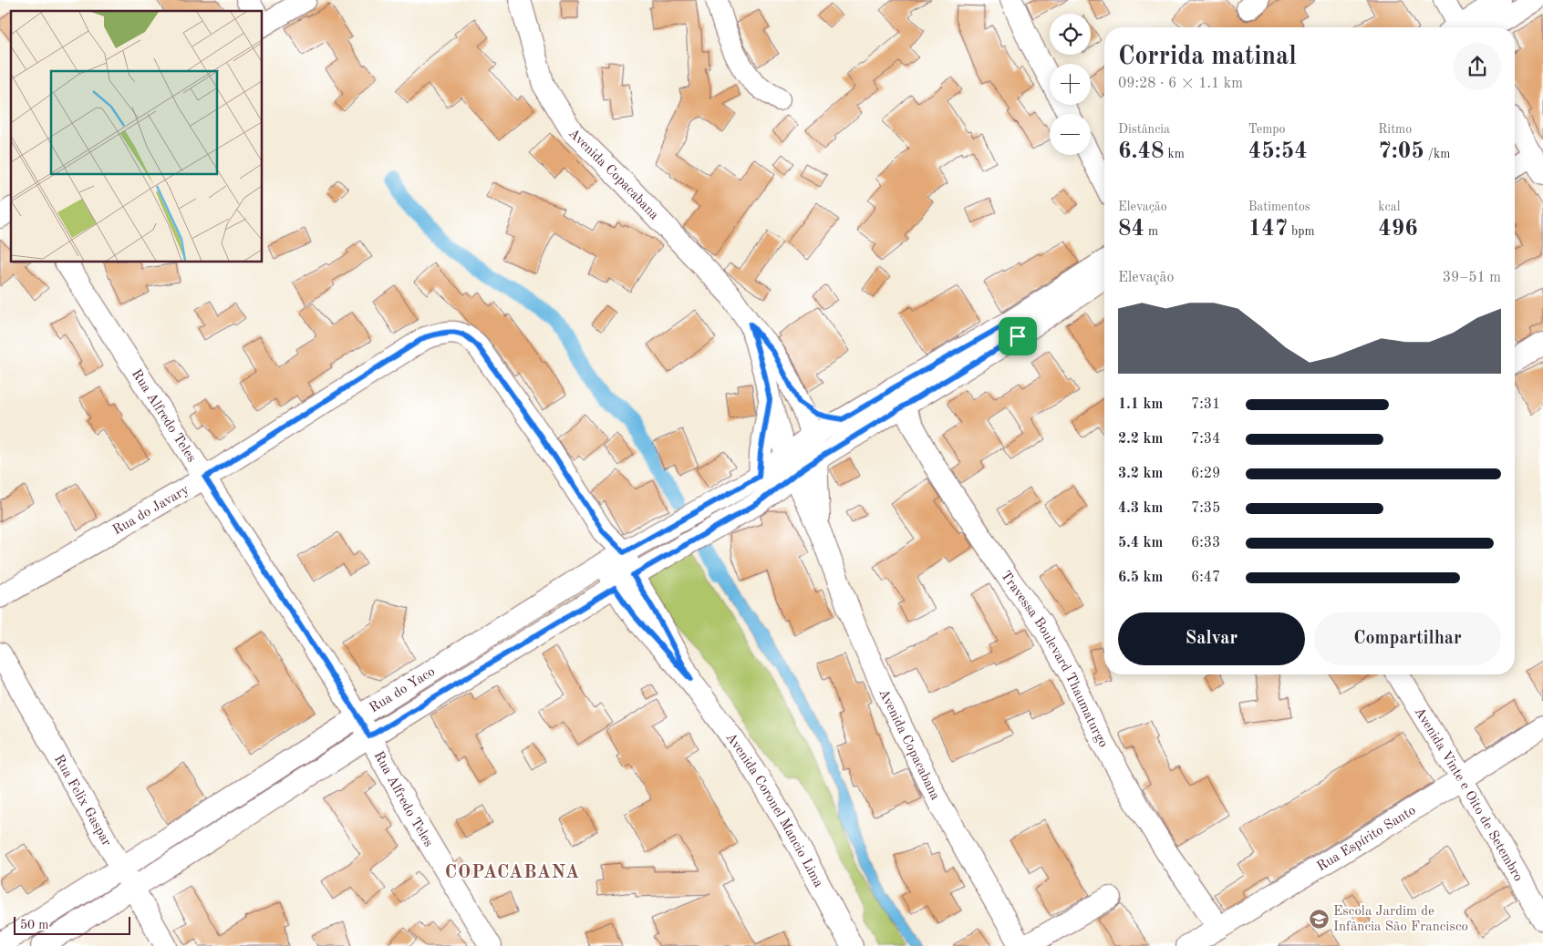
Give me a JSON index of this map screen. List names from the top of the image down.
{
  "streets": {
    "street": [
      "Avenida Copacabana",
      "Rua Alfredo Teles",
      "Rua do Javary",
      "Travessa Boulevard Thaumaturgo",
      "Rua do Yaco",
      "Avenida Vinte e Oito de Setembro",
      "Rua Felix Gaspar",
      "Avenida Coronel Mancio Lima",
      "Rua Espírito Santo"
    ]
  },
  "crossings": [
    ["Avenida Copacabana", "Rua do Yaco"],
    ["Rua Alfredo Teles", "Rua do Javary"],
    ["Rua Alfredo Teles", "Rua do Yaco"],
    ["Rua do Javary", "Avenida Coronel Mancio Lima"],
    ["Travessa Boulevard Thaumaturgo", "Rua Espírito Santo"],
    ["Rua do Yaco", "Rua Felix Gaspar"],
    ["Rua do Yaco", "Avenida Coronel Mancio Lima"],
    ["Avenida Vinte e Oito de Setembro", "Rua Espírito Santo"]
  ],
  "districts": ["COPACABANA"],
  "places": {
    "school or university": ["Escola Jardim de Infância São Francisco"]
  },
  "scale_bar": "50 m",
  "page": {
    "map_buttons": ["+", "−"],
    "heading": ["Corrida matinal", "09:28 · 6 × 1.1 km"],
    "stats": [
      ["Distância", "6.48 km"],
      ["Tempo", "45:54"],
      ["Ritmo", "7:05 /km"],
      ["Elevação", "84 m"],
      ["Batimentos", "147 bpm"],
      ["kcal", "496"]
    ],
    "chart": ["Elevação", "39–51 m"],
    "list": [
      {
        "name": "1.1 km",
        "note": "7:31"
      },
      {
        "name": "2.2 km",
        "note": "7:34"
      },
      {
        "name": "3.2 km",
        "note": "6:29"
      },
      {
        "name": "4.3 km",
        "note": "7:35"
      },
      {
        "name": "5.4 km",
        "note": "6:33"
      },
      {
        "name": "6.5 km",
        "note": "6:47"
      }
    ],
    "buttons": ["Salvar", "Compartilhar"],
    "scale": "50 m"
  }
}
